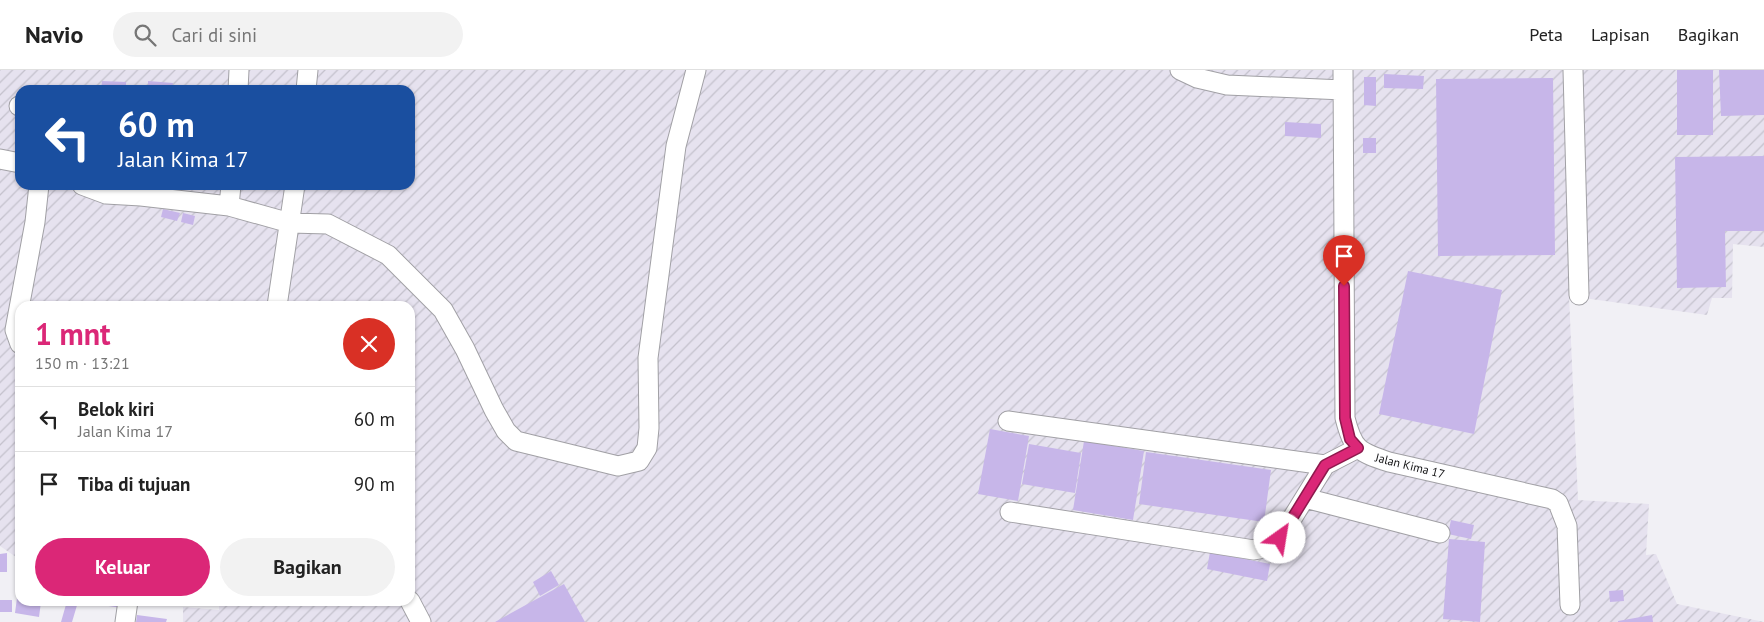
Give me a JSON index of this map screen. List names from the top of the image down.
{
  "streets": {
    "street": ["Jalan Kima 17"]
  },
  "page": {
    "header": "Navio",
    "search": "Cari di sini",
    "nav": ["Peta", "Lapisan", "Bagikan"],
    "turn": ["60 m", "Jalan Kima 17"],
    "heading": ["1 mnt", "150 m · 13:21"],
    "list": [
      {
        "name": "Belok kiri",
        "note": "Jalan Kima 17",
        "value": "60 m"
      },
      {
        "name": "Tiba di tujuan",
        "value": "90 m"
      }
    ],
    "buttons": ["Keluar", "Bagikan"]
  }
}
